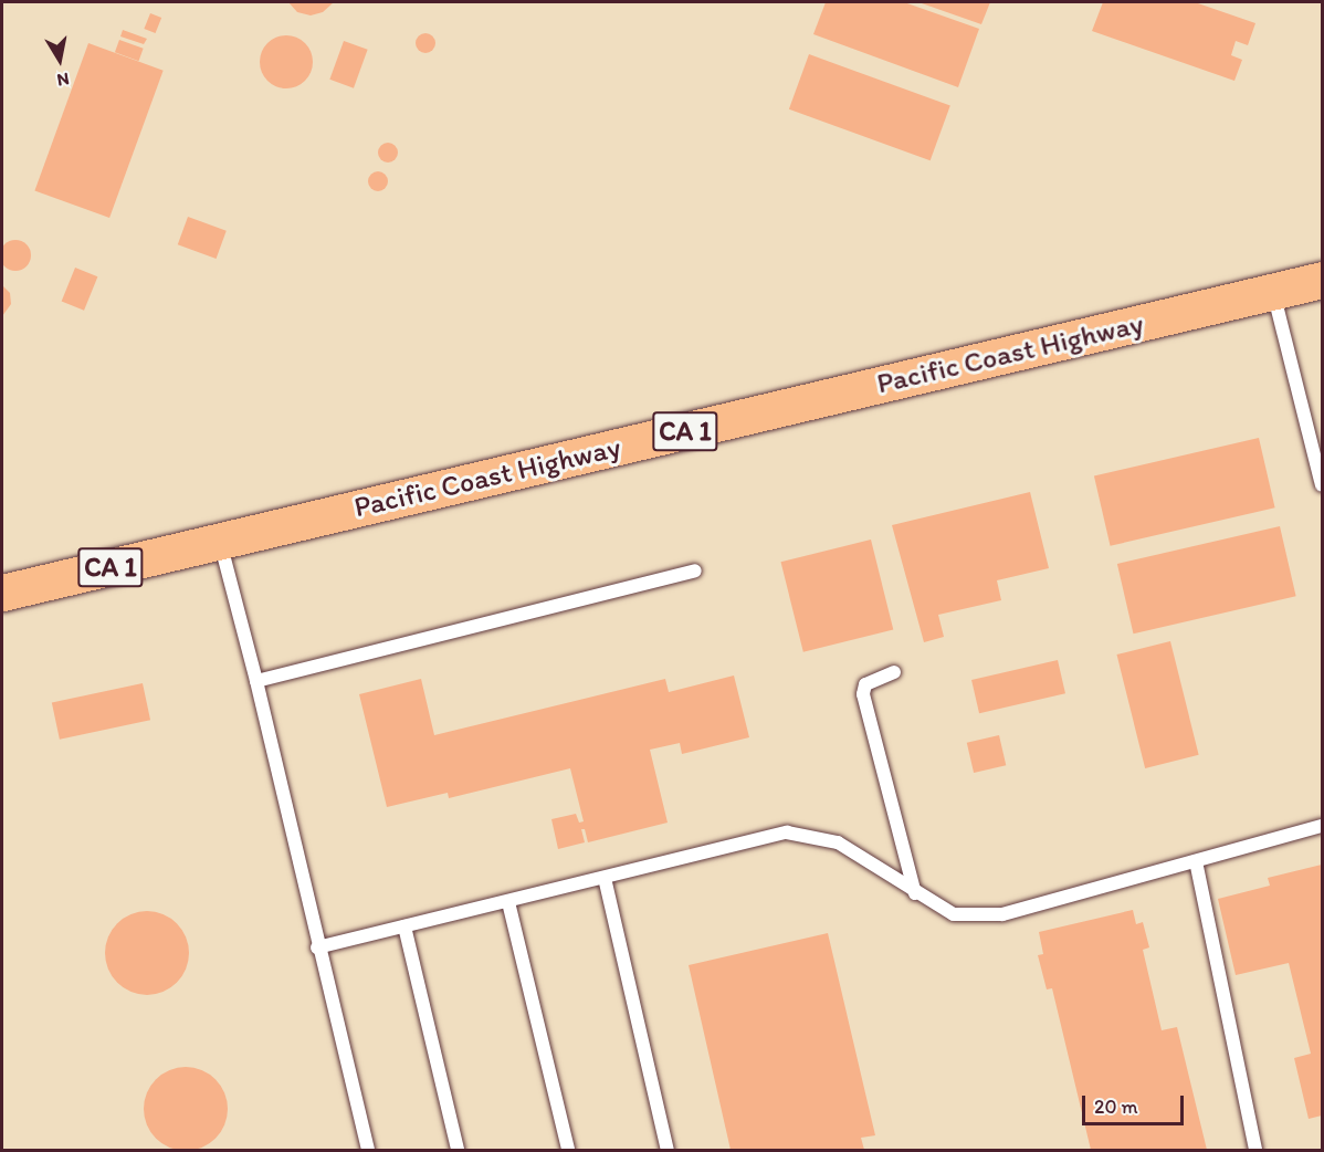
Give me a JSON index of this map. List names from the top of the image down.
{
  "streets": {
    "highway": ["Pacific Coast Highway", "CA 1"]
  },
  "scale_bar": "20 m",
  "north": "bottom"
}
